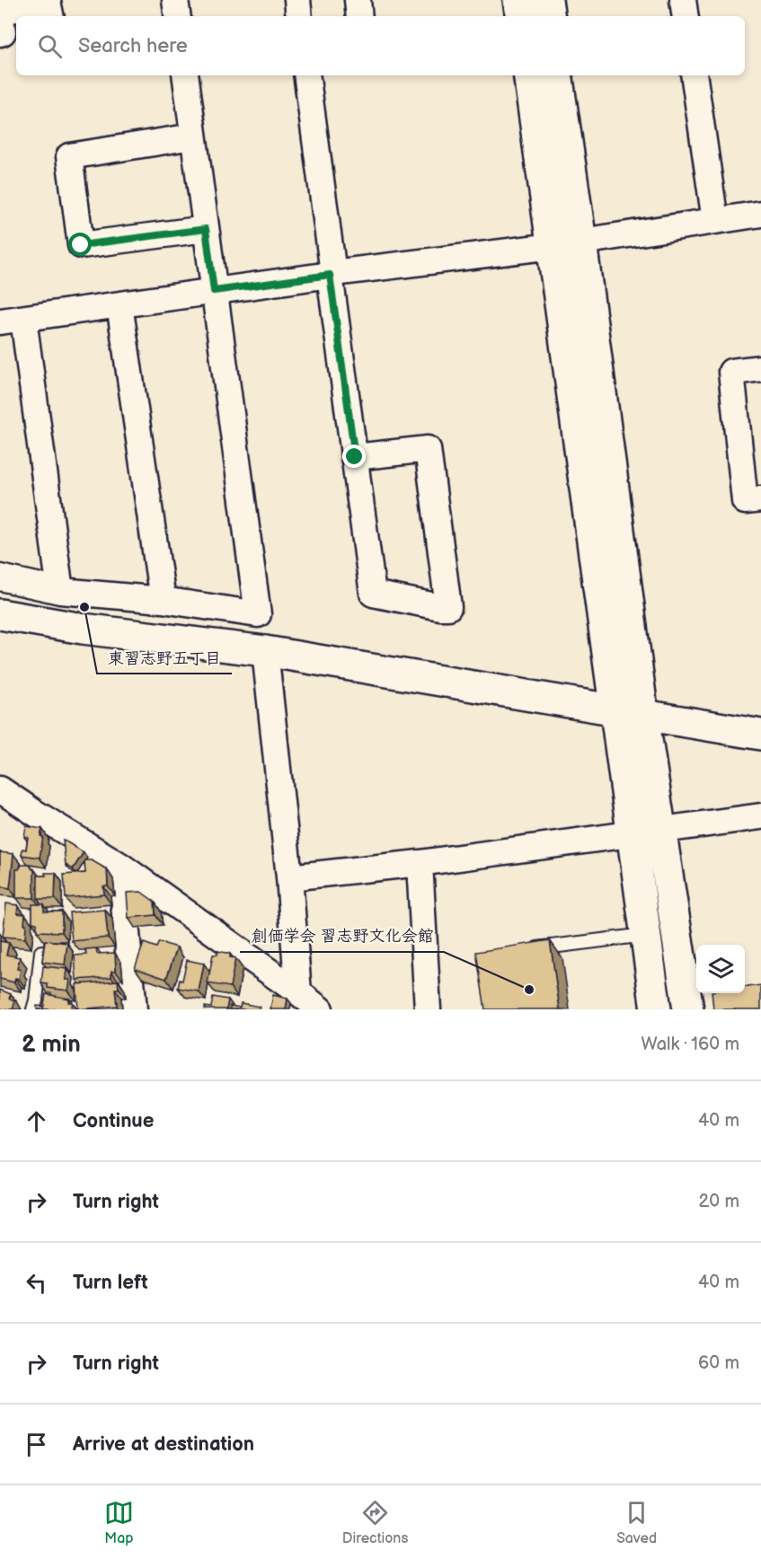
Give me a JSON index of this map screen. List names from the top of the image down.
{
  "places": ["東習志野五丁目", "創価学会 習志野文化会館"],
  "page": {
    "search": "Search here",
    "heading": ["2 min", "Walk · 160 m"],
    "list": [
      ["Continue", "40 m"],
      ["Turn right", "20 m"],
      ["Turn left", "40 m"],
      ["Turn right", "60 m"],
      "Arrive at destination"
    ],
    "nav": ["Map", "Directions", "Saved"]
  }
}
